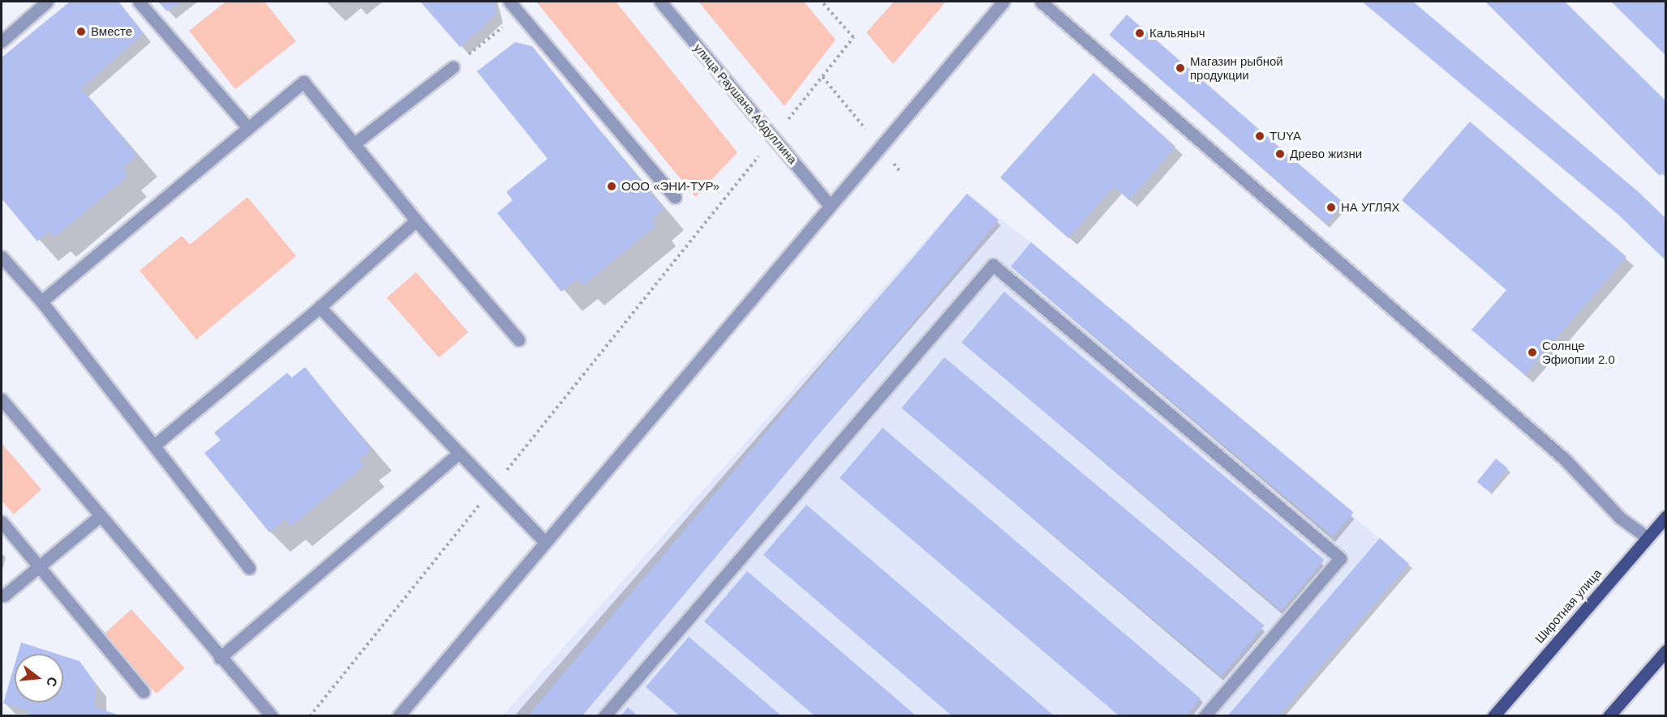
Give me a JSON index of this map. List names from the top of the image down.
{
  "streets": {
    "main road": ["Широтная улица"],
    "street": ["улица Раушана Абдуллина"]
  },
  "places": [
    "Вместе",
    "Кальяныч",
    "Магазин рыбной продукции",
    "TUYA",
    "Древо жизни",
    "ООО «ЭНИ-ТУР»",
    "НА УГЛЯХ",
    "Солнце Эфиопии 2.0"
  ],
  "north": "right"
}
